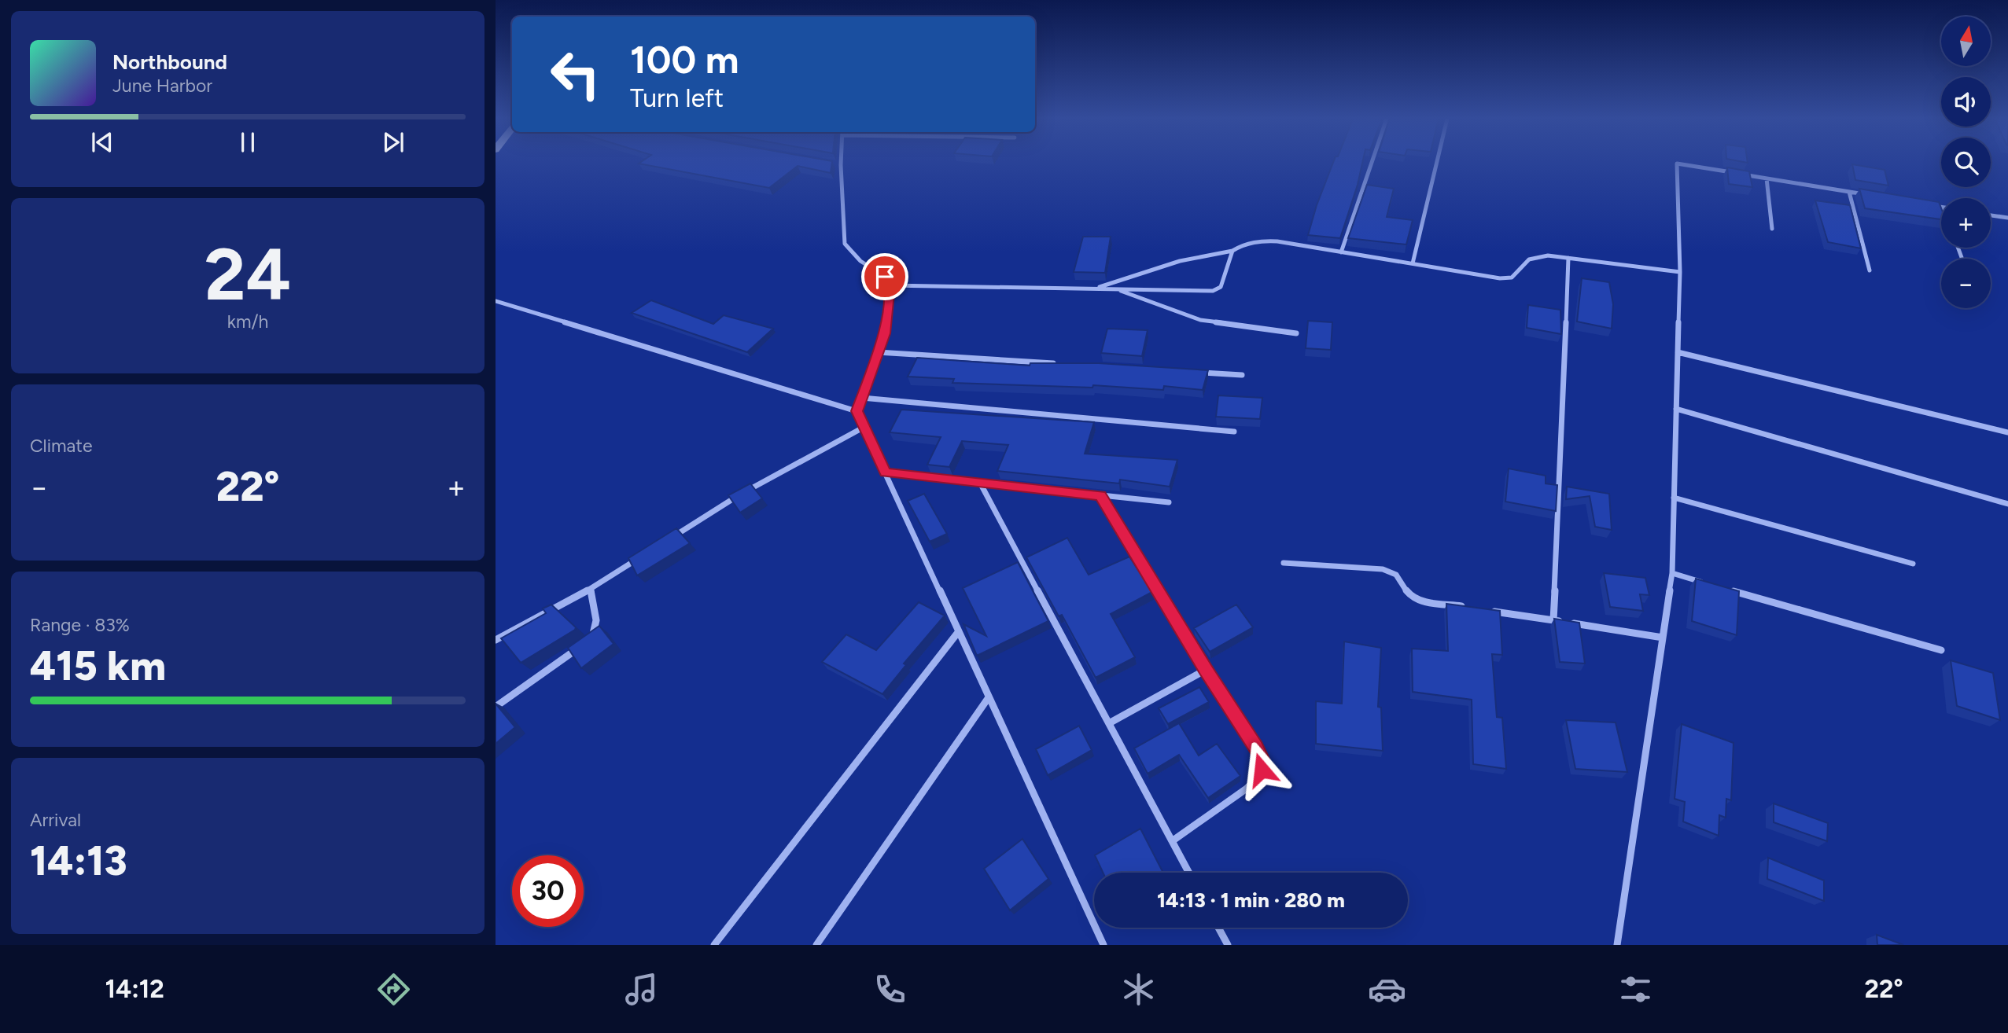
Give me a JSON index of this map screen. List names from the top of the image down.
{
  "north": "top",
  "page": {
    "map_buttons": ["+", "−"],
    "turn": ["100 m", "Turn left"],
    "song": ["Northbound", "June Harbor"],
    "tile": [
      ["24", "km/h"],
      "Climate",
      ["Range · 83%", "415 km"],
      ["Arrival", "14:13"]
    ],
    "heat": ["−", "22°", "+"],
    "limit": "30",
    "trip": "14:13 · 1 min · 280 m",
    "tabs": ["14:12", "22°"]
  }
}
